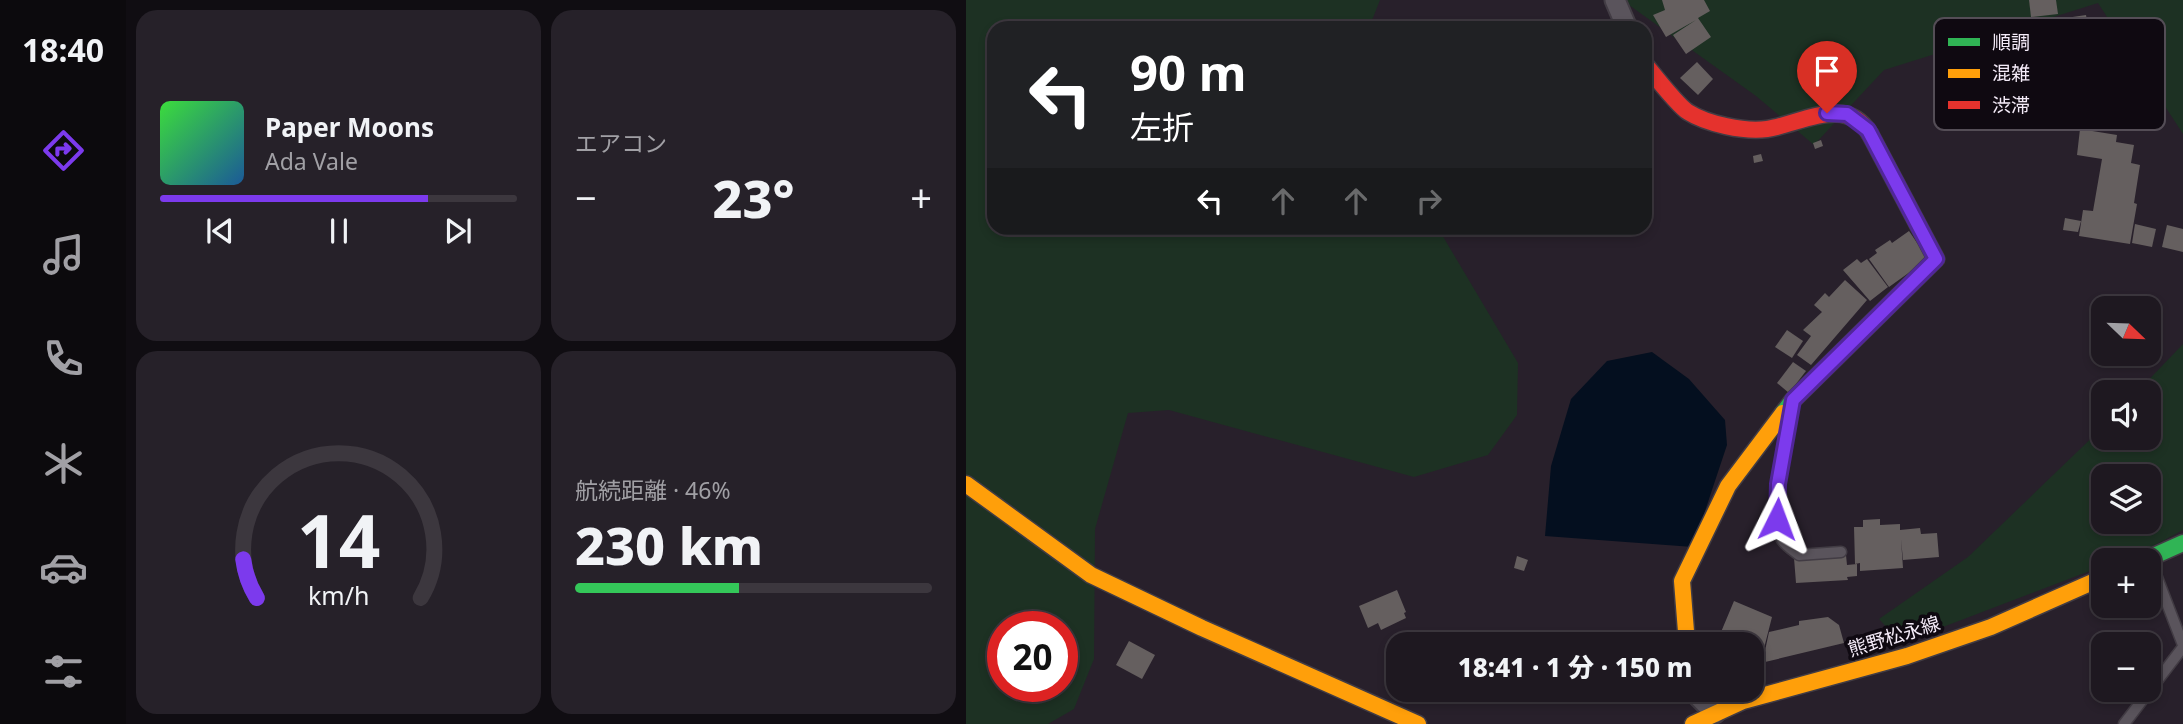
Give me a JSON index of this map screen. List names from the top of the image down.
{
  "streets": {
    "street": ["熊野松永線"]
  },
  "legend": ["順調", "混雑", "渋滞"],
  "north": "bottom right",
  "page": {
    "tabs": "18:40",
    "tile": [
      "エアコン",
      ["航続距離 · 46%", "230 km"]
    ],
    "turn": ["90 m", "左折"],
    "song": ["Paper Moons", "Ada Vale"],
    "heat": ["−", "23°", "+"],
    "map_buttons": ["+", "−"],
    "limit": "20",
    "trip": "18:41 · 1 分 · 150 m",
    "gauge": ["14", "km/h"]
  }
}
